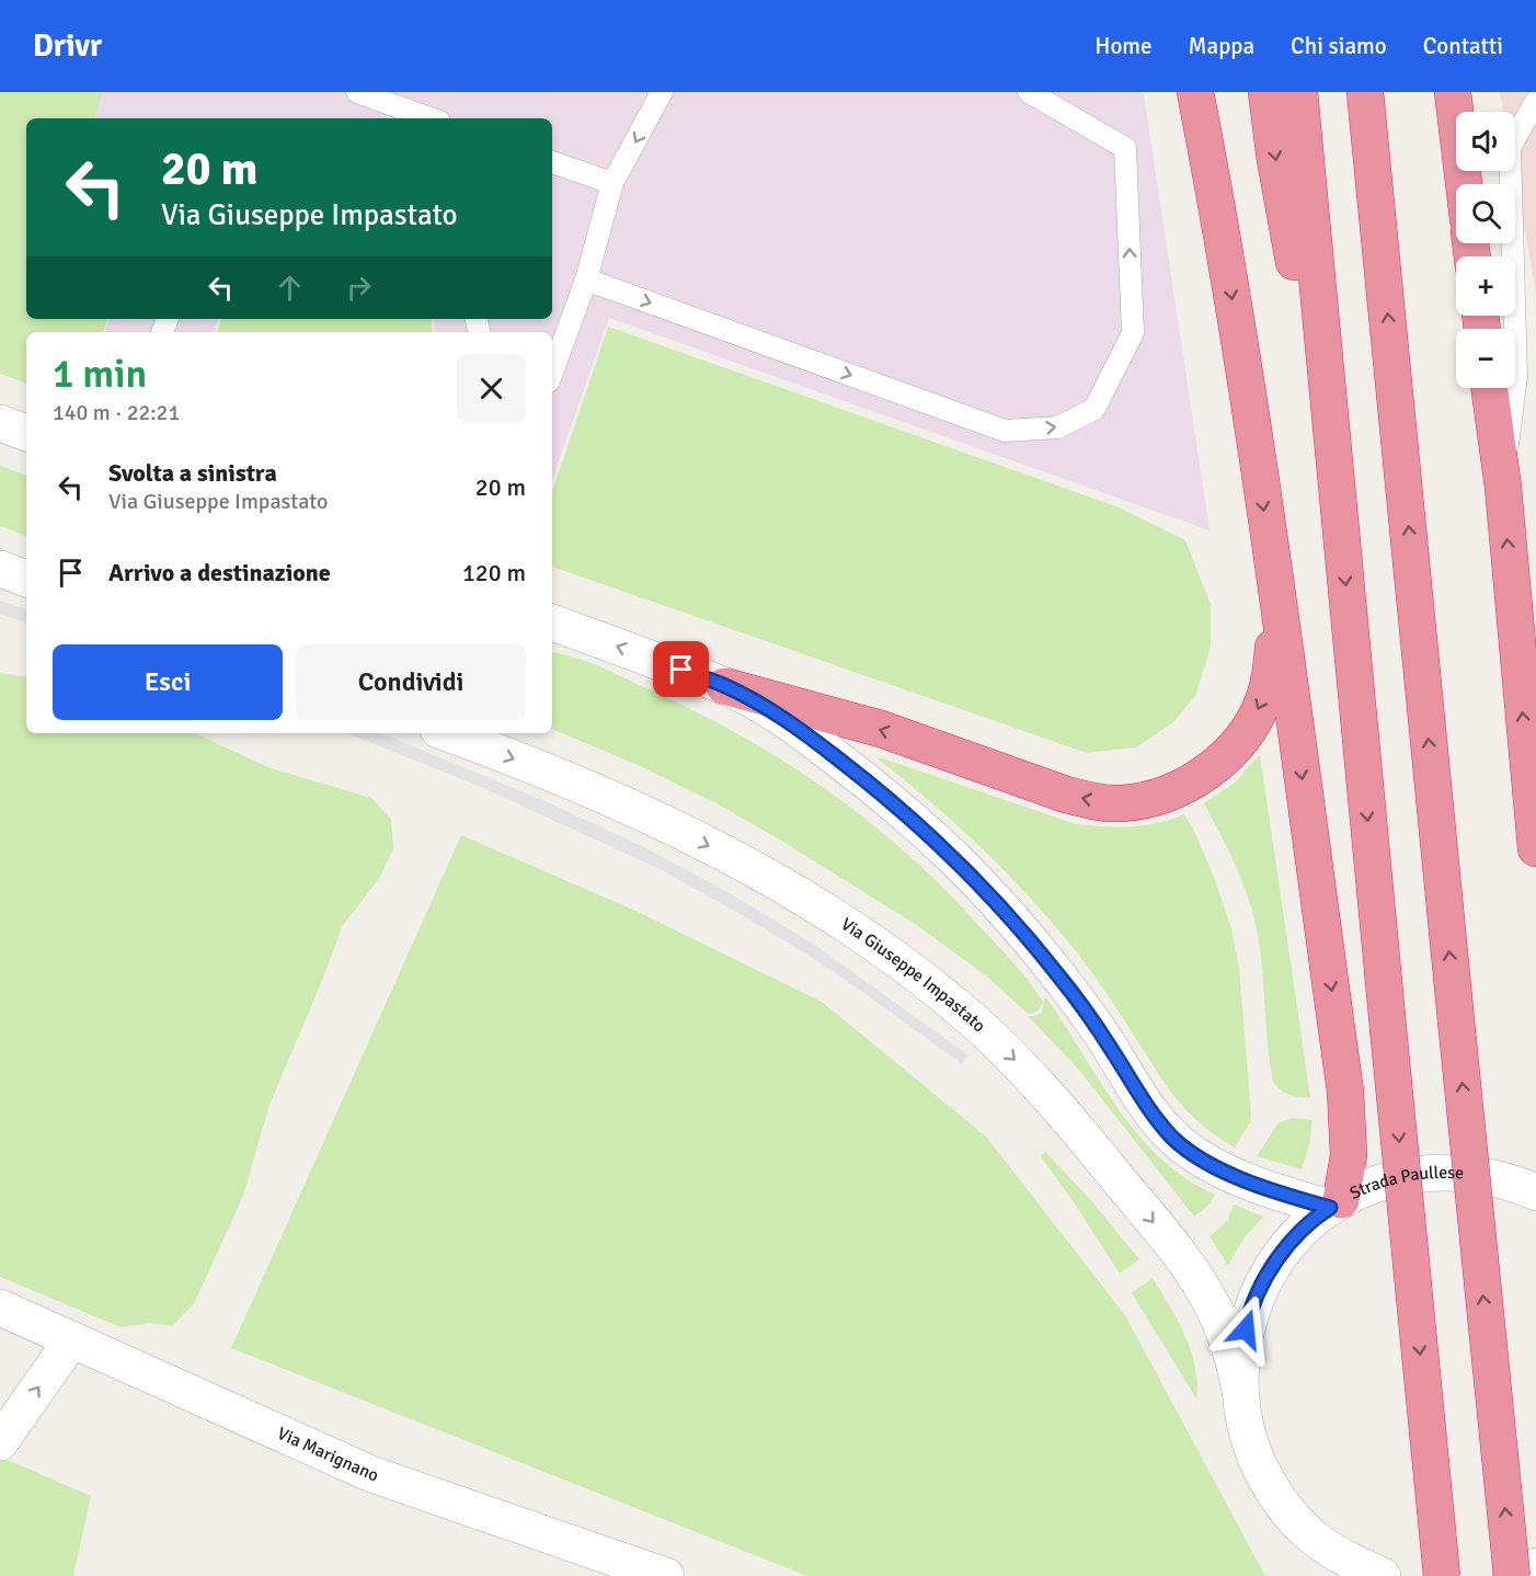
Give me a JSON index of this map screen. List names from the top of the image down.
{
  "streets": {
    "street": ["Via Giuseppe Impastato", "Strada Paullese", "Via Marignano"]
  },
  "crossings": [
    ["Via Giuseppe Impastato", "Strada Paullese"]
  ],
  "page": {
    "header": "Drivr",
    "nav": [
      "Home",
      "Mappa",
      "Chi siamo",
      "Contatti"
    ],
    "map_buttons": ["+", "−"],
    "turn": ["20 m", "Via Giuseppe Impastato"],
    "heading": ["1 min", "140 m · 22:21"],
    "list": [
      {
        "name": "Svolta a sinistra",
        "note": "Via Giuseppe Impastato",
        "value": "20 m"
      },
      {
        "name": "Arrivo a destinazione",
        "value": "120 m"
      }
    ],
    "buttons": ["Esci", "Condividi"]
  }
}
